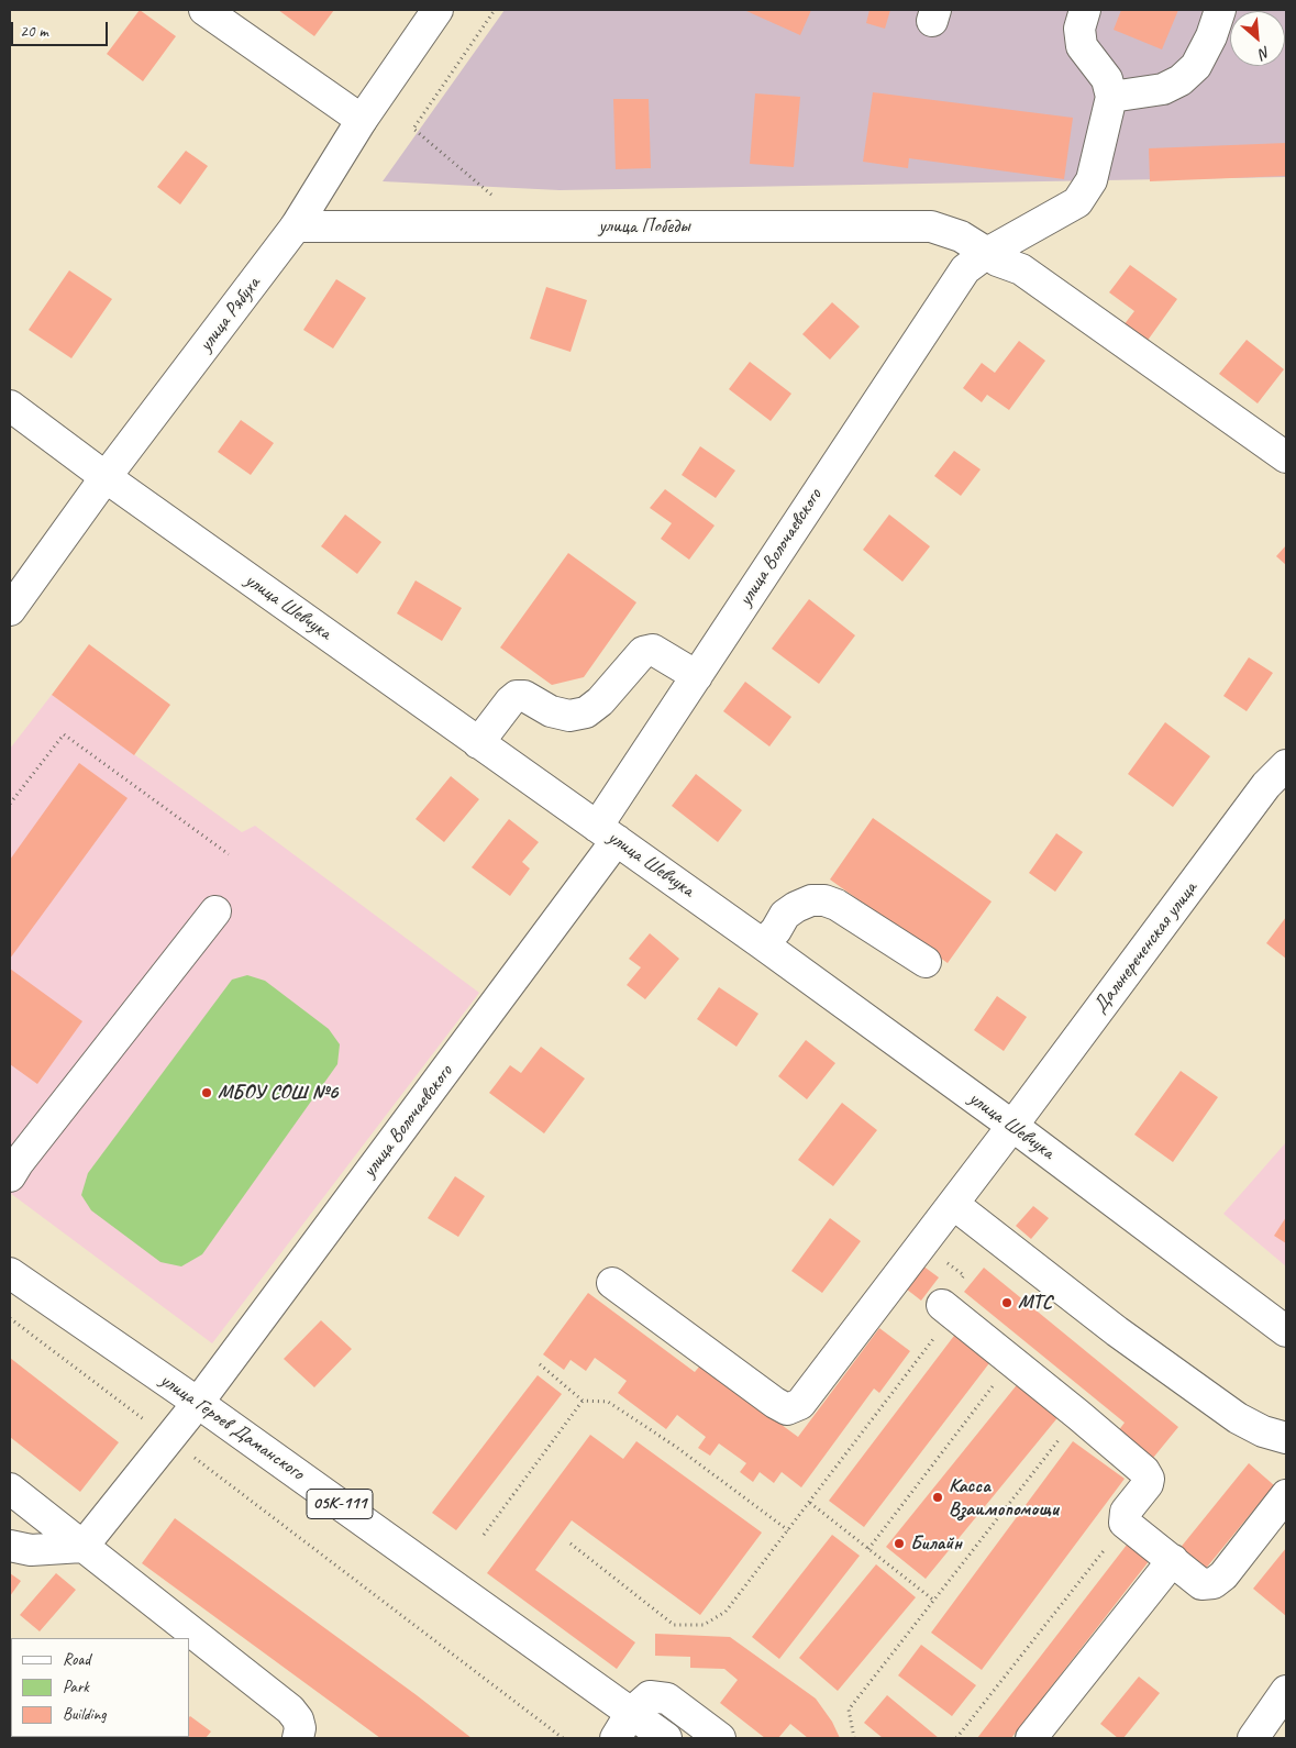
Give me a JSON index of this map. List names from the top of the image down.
{
  "streets": {
    "street": [
      "улица Победы",
      "улица Рябуха",
      "улица Волочаевского",
      "улица Шевчука",
      "Дальнереченская улица",
      "улица Героев Даманского",
      "05К-111"
    ]
  },
  "crossings": [
    ["улица Победы", "улица Рябуха"],
    ["улица Победы", "улица Волочаевского"],
    ["улица Рябуха", "улица Шевчука"],
    ["улица Волочаевского", "улица Шевчука"],
    ["улица Волочаевского", "улица Героев Даманского"],
    ["улица Шевчука", "Дальнереченская улица"]
  ],
  "places": [
    "МБОУ СОШ №6",
    "МТС",
    "Касса Взаимопомощи",
    "Билайн"
  ],
  "legend": ["Road", "Park", "Building"],
  "scale_bar": "20 m",
  "north": "bottom right"
}
